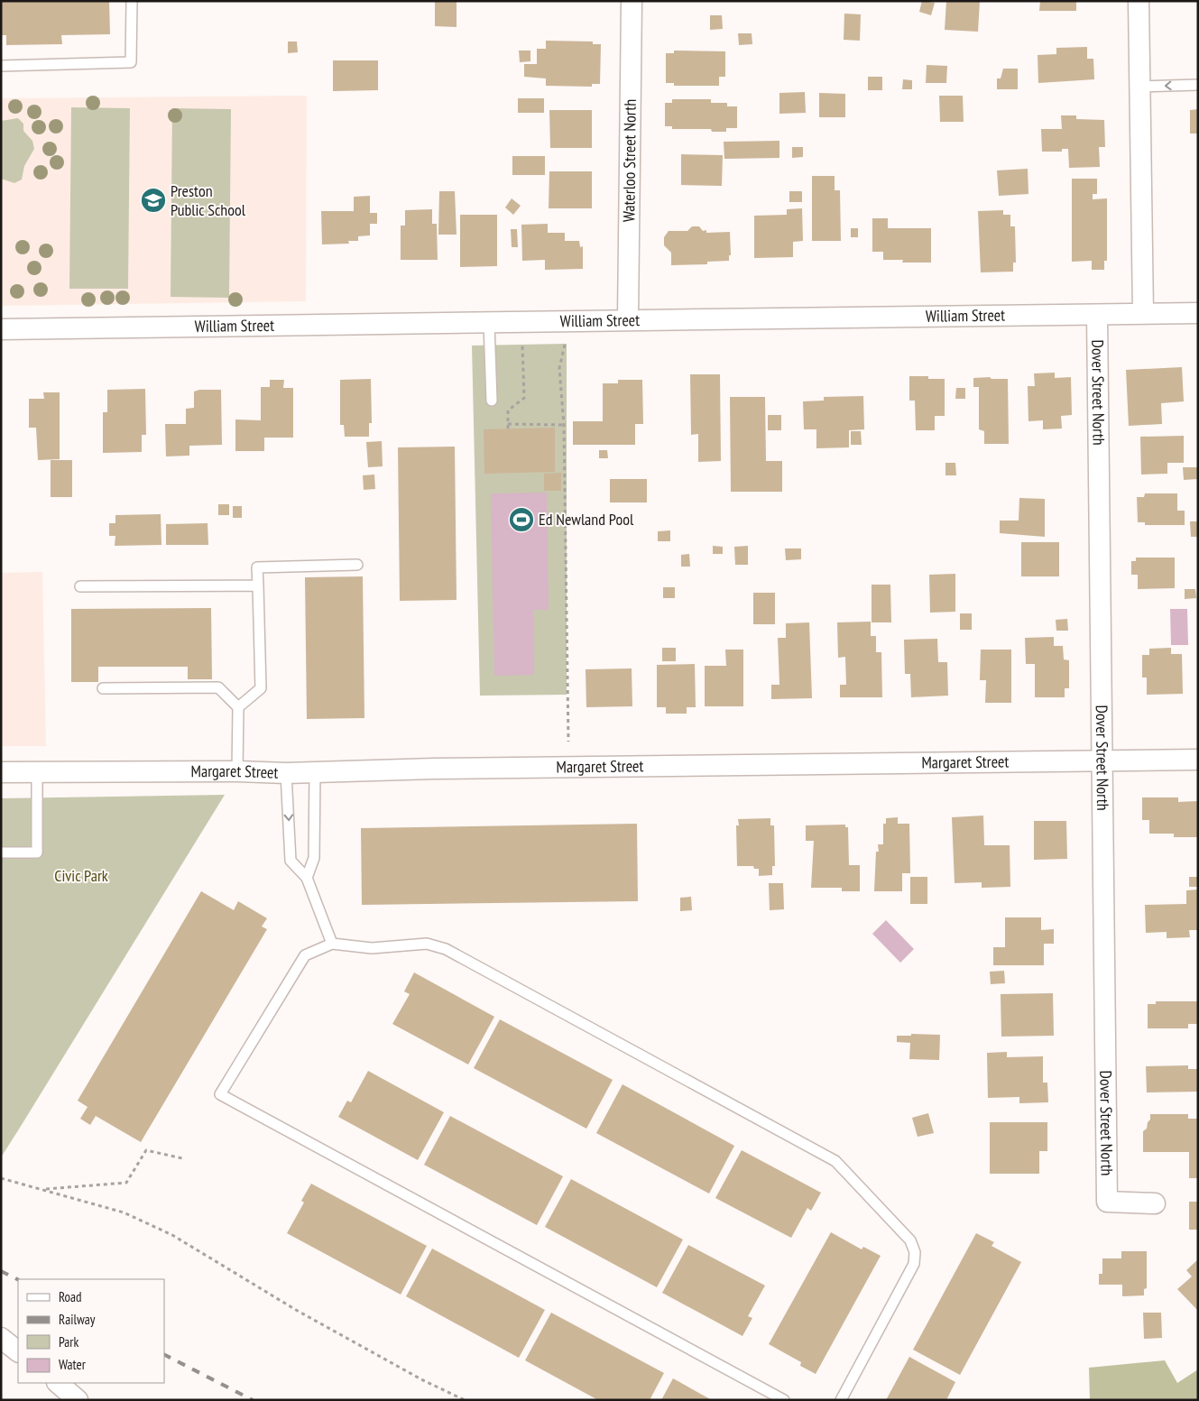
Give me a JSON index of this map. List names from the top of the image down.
{
  "streets": {
    "street": [
      "Waterloo Street North",
      "William Street",
      "Dover Street North",
      "Margaret Street"
    ]
  },
  "crossings": [
    ["Waterloo Street North", "William Street"],
    ["William Street", "Dover Street North"],
    ["Dover Street North", "Margaret Street"]
  ],
  "parks": ["Civic Park"],
  "places": {
    "school or university": ["Preston Public School"],
    "sports": ["Ed Newland Pool"]
  },
  "legend": [
    "Road",
    "Railway",
    "Park",
    "Water"
  ]
}
